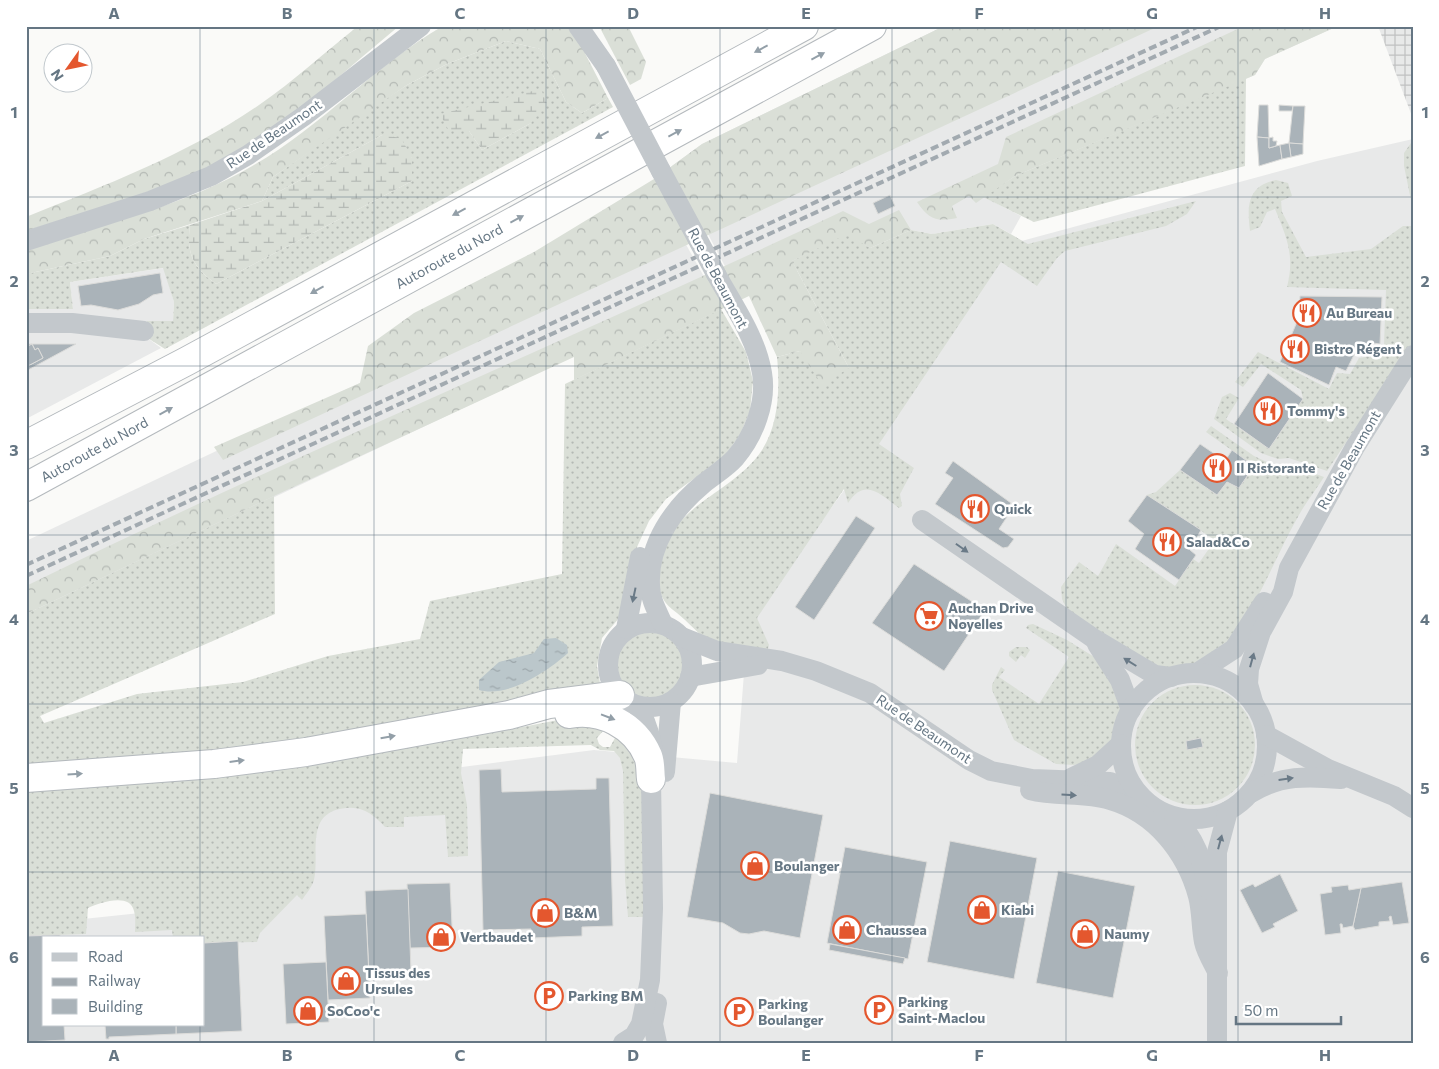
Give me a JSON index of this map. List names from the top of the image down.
{
  "streets": {
    "highway": ["Autoroute du Nord"],
    "street": ["Rue de Beaumont"]
  },
  "places": {
    "restaurant": [
      "Au Bureau",
      "Bistro Régent",
      "Tommy's",
      "Il Ristorante",
      "Quick",
      "Salad&Co"
    ],
    "supermarket": ["Auchan Drive Noyelles"],
    "shop": [
      "Boulanger",
      "Kiabi",
      "B&M",
      "Chaussea",
      "Naumy",
      "Vertbaudet",
      "Tissus des Ursules",
      "SoCoo'c"
    ],
    "parking": ["Parking BM", "Parking Saint-Maclou", "Parking Boulanger"]
  },
  "legend": ["Road", "Railway", "Building"],
  "scale_bar": "50 m",
  "north": "bottom left",
  "grid": {
    "columns": [
      "A",
      "B",
      "C",
      "D",
      "E",
      "F",
      "G",
      "H"
    ],
    "rows": [
      "1",
      "2",
      "3",
      "4",
      "5",
      "6"
    ]
  }
}
